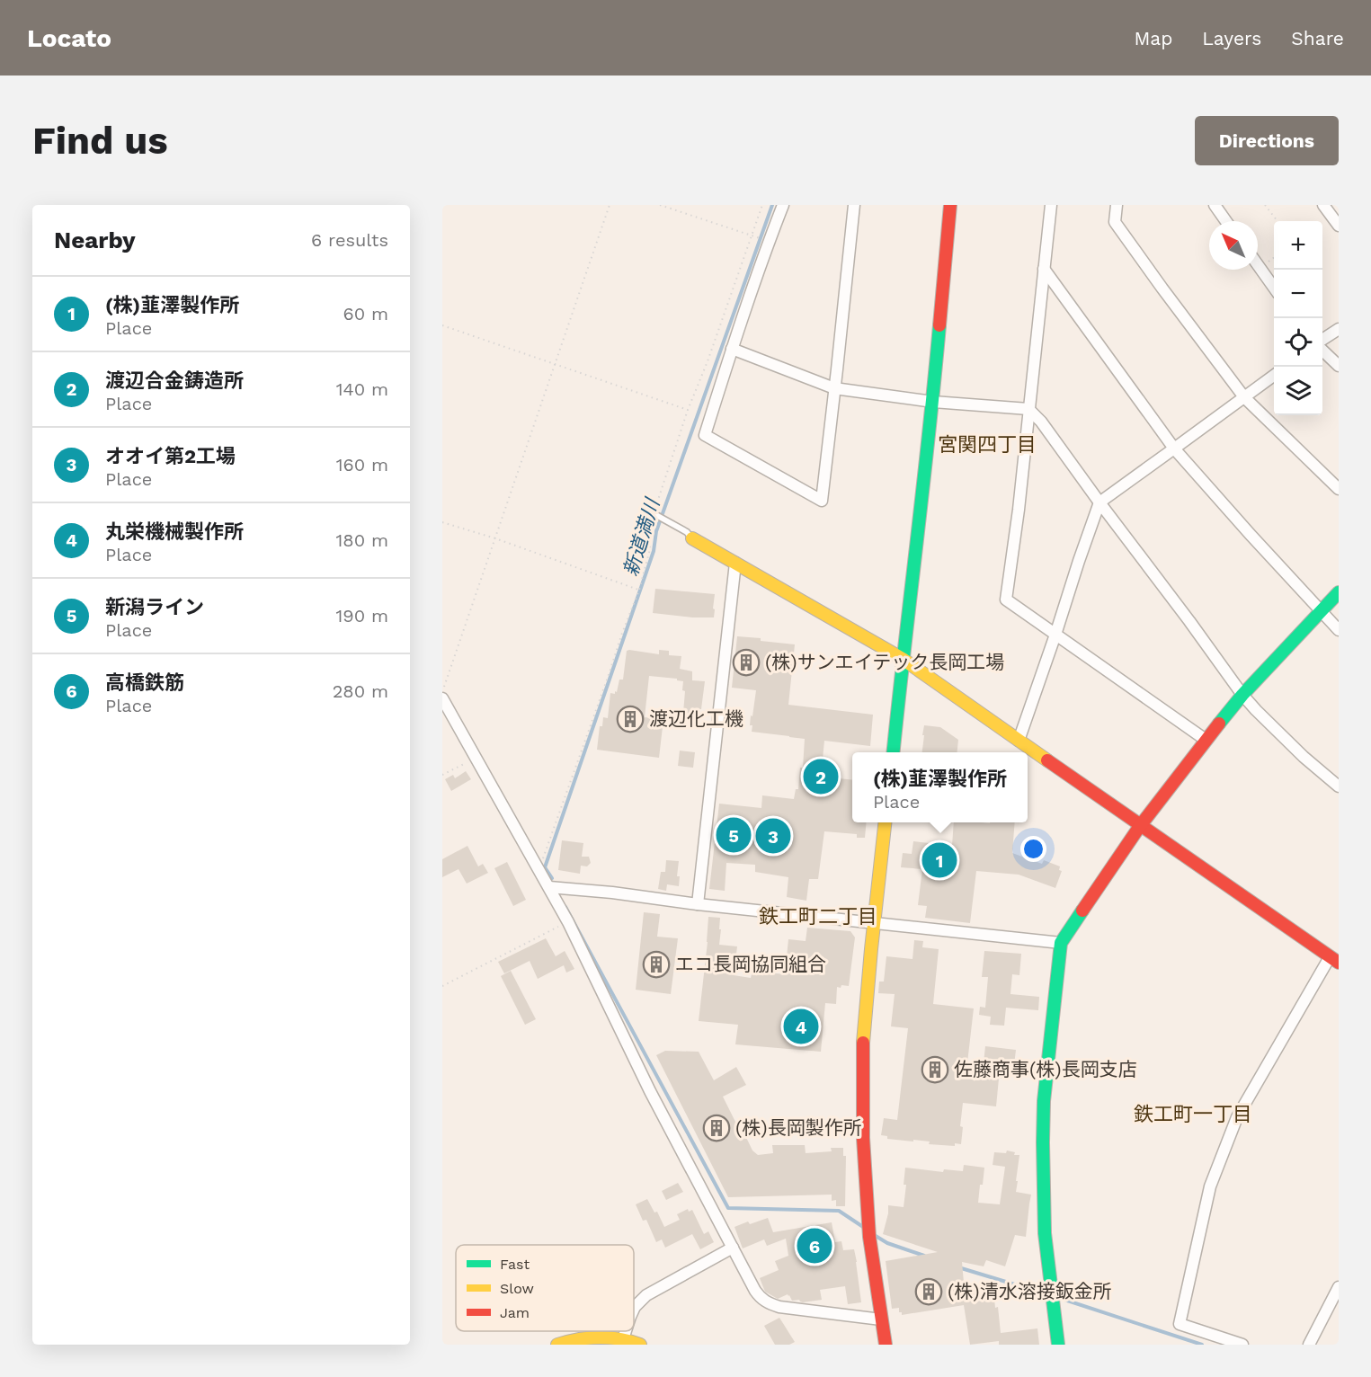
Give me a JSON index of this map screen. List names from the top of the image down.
{
  "districts": ["宮関四丁目", "鉄工町二丁目", "鉄工町一丁目"],
  "water": ["新道満川"],
  "places": {
    "building": [
      "(株)サンエイテック長岡工場",
      "渡辺化工機",
      "エコ長岡協同組合",
      "佐藤商事(株)長岡支店",
      "(株)長岡製作所",
      "(株)清水溶接鈑金所"
    ]
  },
  "legend": ["Fast", "Slow", "Jam"],
  "north": "top left",
  "page": {
    "header": "Locato",
    "nav": ["Map", "Layers", "Share"],
    "buttons": "Directions",
    "title": "Find us",
    "heading": ["Nearby", "6 results"],
    "map_buttons": ["+", "−"],
    "list": [
      {
        "mark": "1",
        "name": "(株)韮澤製作所",
        "note": "Place",
        "value": "60 m"
      },
      {
        "mark": "2",
        "name": "渡辺合金鋳造所",
        "note": "Place",
        "value": "140 m"
      },
      {
        "mark": "3",
        "name": "オオイ第2工場",
        "note": "Place",
        "value": "160 m"
      },
      {
        "mark": "4",
        "name": "丸栄機械製作所",
        "note": "Place",
        "value": "180 m"
      },
      {
        "mark": "5",
        "name": "新潟ライン",
        "note": "Place",
        "value": "190 m"
      },
      {
        "mark": "6",
        "name": "高橋鉄筋",
        "note": "Place",
        "value": "280 m"
      }
    ],
    "popup": ["(株)韮澤製作所", "Place"],
    "pins": [
      "2",
      "5",
      "3",
      "1",
      "4",
      "6"
    ]
  }
}
